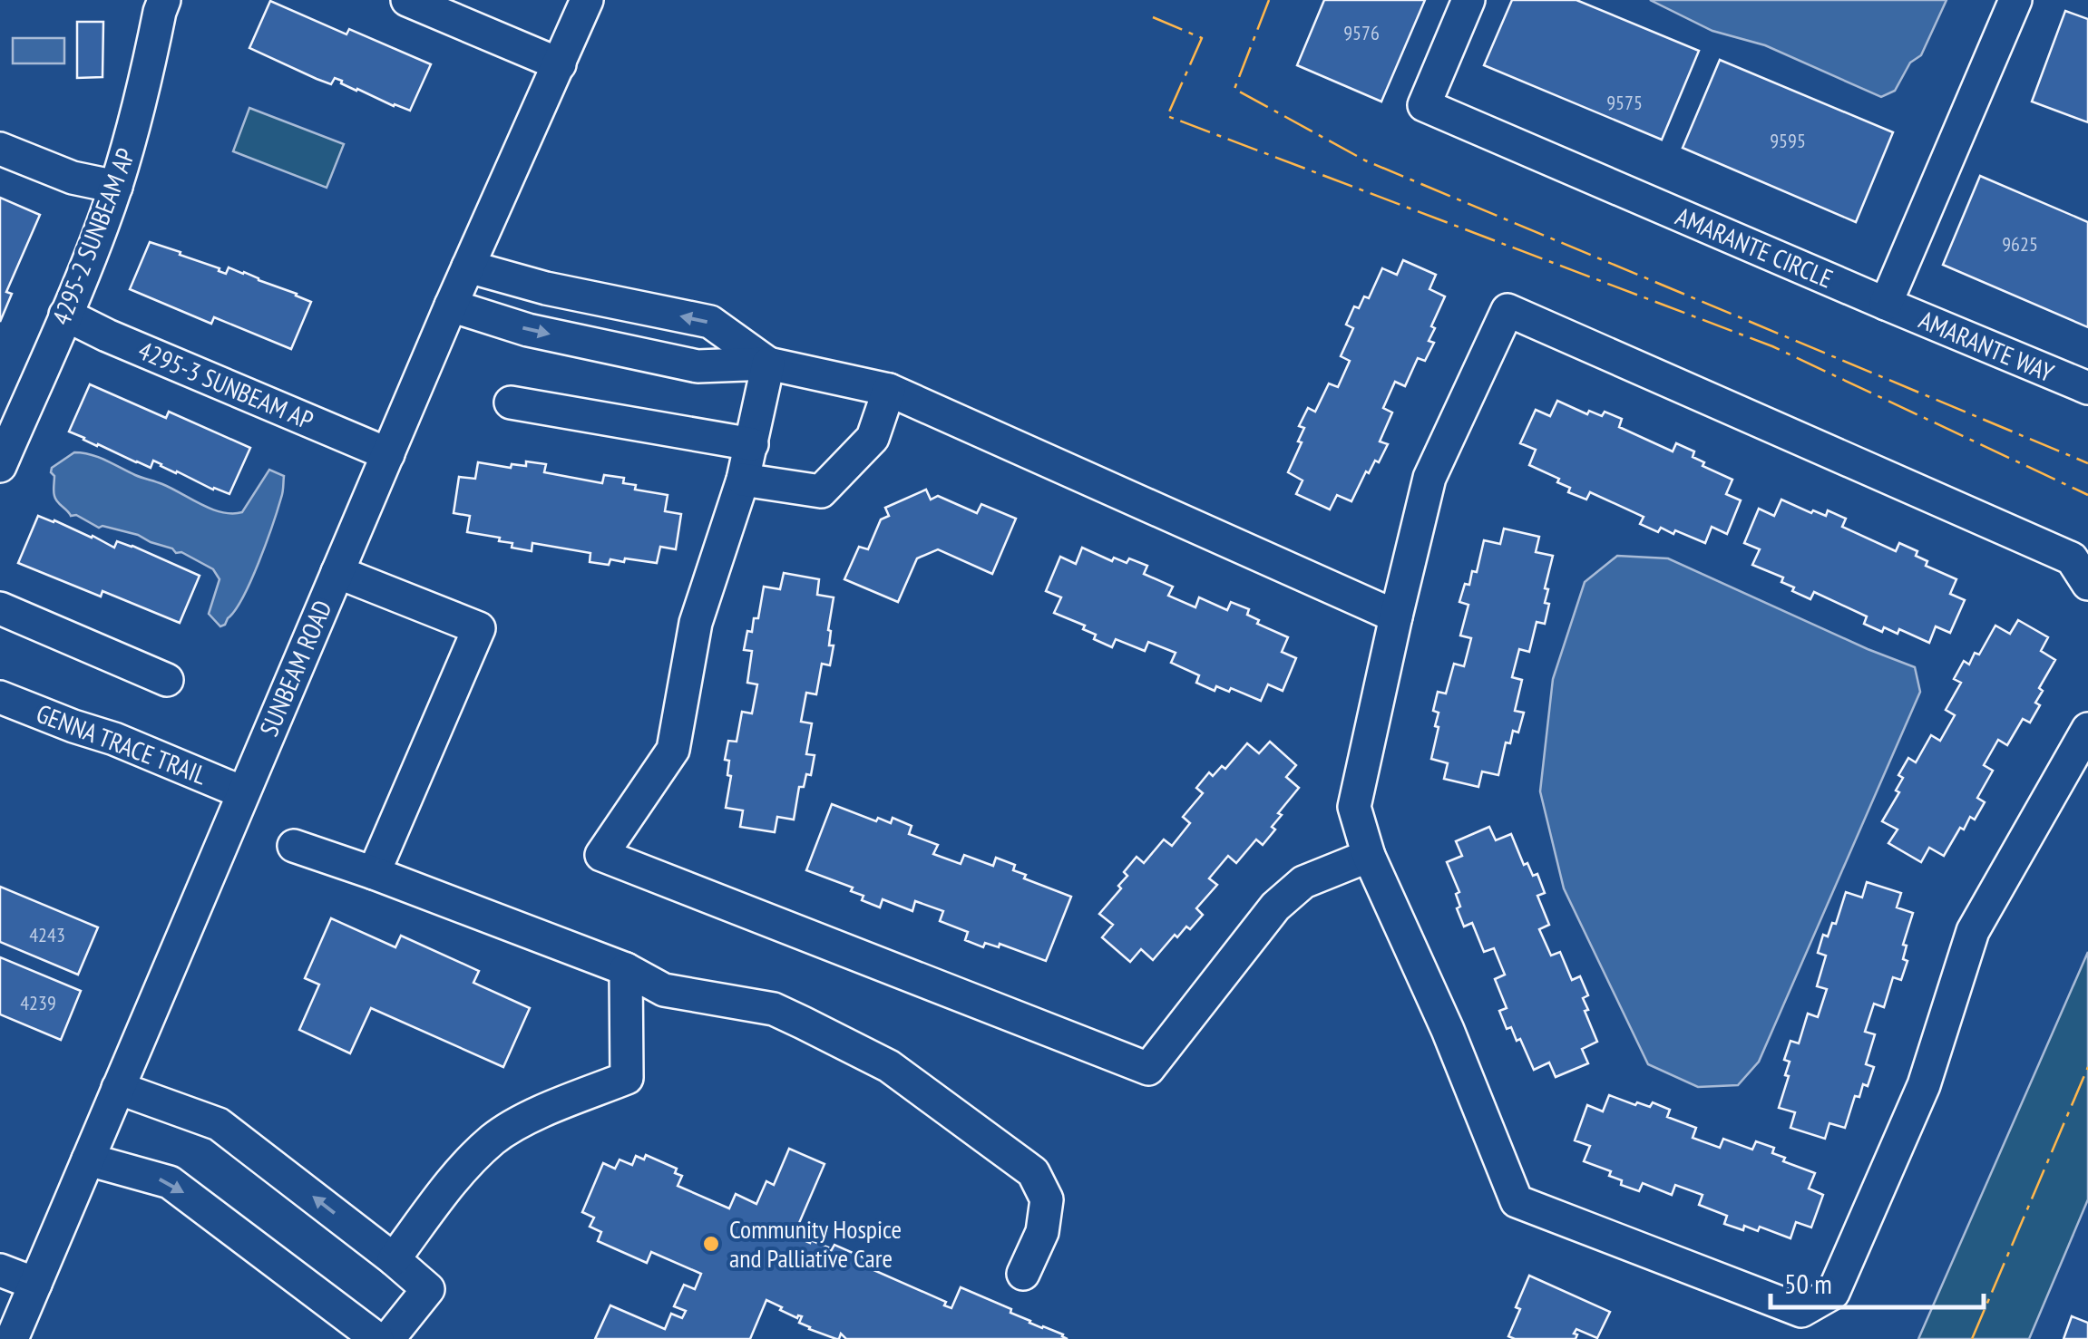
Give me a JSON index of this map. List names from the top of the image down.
{
  "streets": {
    "street": [
      "4295-2 SUNBEAM AP",
      "AMARANTE CIRCLE",
      "AMARANTE WAY",
      "4295-3 SUNBEAM AP",
      "SUNBEAM ROAD",
      "GENNA TRACE TRAIL"
    ]
  },
  "crossings": [
    ["4295-2 SUNBEAM AP", "4295-3 SUNBEAM AP"],
    ["AMARANTE CIRCLE", "AMARANTE WAY"],
    ["4295-3 SUNBEAM AP", "SUNBEAM ROAD"],
    ["SUNBEAM ROAD", "GENNA TRACE TRAIL"]
  ],
  "places": ["Community Hospice and Palliative Care"],
  "house_numbers": [
    "9576",
    "9575",
    "9595",
    "9625",
    "4243",
    "4239"
  ],
  "scale_bar": "50 m"
}
